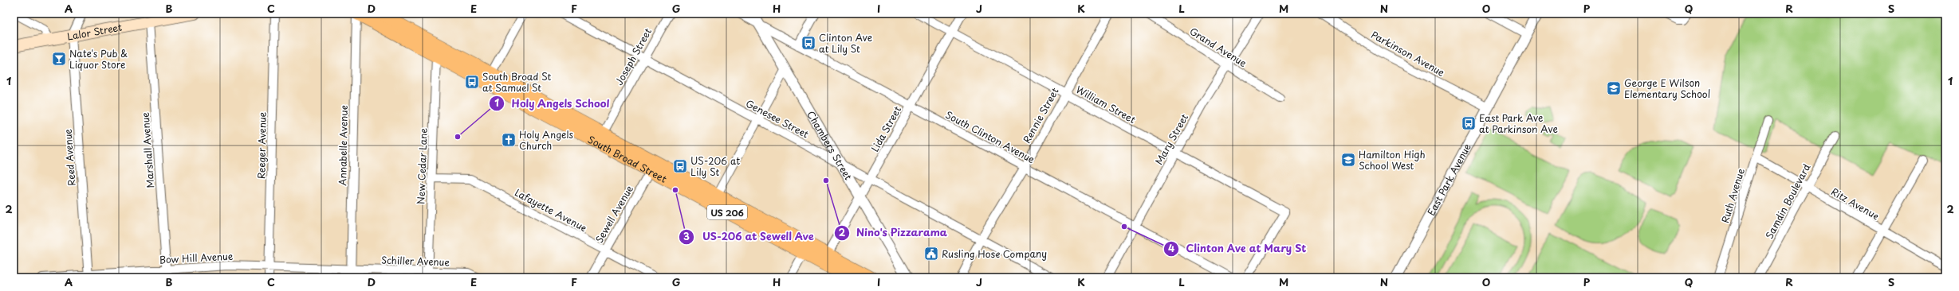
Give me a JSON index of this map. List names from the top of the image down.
{
  "streets": {
    "main road": ["Lalor Street", "South Broad Street", "US 206"],
    "street": [
      "Grand Avenue",
      "Parkinson Avenue",
      "Joseph Street",
      "William Street",
      "Rennie Street",
      "Genesee Street",
      "Lida Street",
      "South Clinton Avenue",
      "Mary Street",
      "Chambers Street",
      "Reeger Avenue",
      "Annabelle Avenue",
      "Marshall Avenue",
      "Reed Avenue",
      "New Cedar Lane",
      "East Park Avenue",
      "Ruth Avenue",
      "Samdin Boulevard",
      "Ritz Avenue",
      "Lafayette Avenue",
      "Sewell Avenue",
      "Bow Hill Avenue",
      "Schiller Avenue"
    ]
  },
  "crossings": [
    ["Lalor Street", "Marshall Avenue"],
    ["Lalor Street", "Reed Avenue"],
    ["Grand Avenue", "Mary Street"],
    ["Parkinson Avenue", "East Park Avenue"],
    ["Joseph Street", "Genesee Street"],
    ["Joseph Street", "South Broad Street"],
    ["William Street", "Rennie Street"],
    ["William Street", "Lida Street"],
    ["William Street", "Mary Street"],
    ["Rennie Street", "Genesee Street"],
    ["Rennie Street", "South Clinton Avenue"],
    ["Genesee Street", "Lida Street"],
    ["Genesee Street", "Chambers Street"],
    ["Lida Street", "South Clinton Avenue"],
    ["Lida Street", "Chambers Street"],
    ["Lida Street", "South Broad Street"],
    ["South Clinton Avenue", "Mary Street"],
    ["South Clinton Avenue", "Chambers Street"],
    ["Reeger Avenue", "Bow Hill Avenue"],
    ["Annabelle Avenue", "South Broad Street"],
    ["Annabelle Avenue", "Bow Hill Avenue"],
    ["Annabelle Avenue", "Schiller Avenue"],
    ["Marshall Avenue", "Bow Hill Avenue"],
    ["Reed Avenue", "Bow Hill Avenue"],
    ["South Broad Street", "New Cedar Lane"],
    ["South Broad Street", "Sewell Avenue"],
    ["New Cedar Lane", "Lafayette Avenue"],
    ["New Cedar Lane", "Schiller Avenue"],
    ["Ruth Avenue", "Ritz Avenue"],
    ["Samdin Boulevard", "Ritz Avenue"],
    ["Lafayette Avenue", "Sewell Avenue"],
    ["Bow Hill Avenue", "Schiller Avenue"]
  ],
  "places": {
    "bus stop": [
      "Clinton Ave at Lily St",
      "South Broad St at Samuel St",
      "East Park Ave at Parkinson Ave",
      "US-206 at Lily St"
    ],
    "bar": ["Nate's Pub & Liquor Store"],
    "school or university": ["George E Wilson Elementary School", "Hamilton High School West"],
    "other": [
      "Holy Angels School",
      "Nino's Pizzarama",
      "US-206 at Sewell Ave",
      "Clinton Ave at Mary St"
    ],
    "church": ["Holy Angels Church"],
    "public building": ["Rusling Hose Company"]
  },
  "grid": {
    "columns": [
      "A",
      "B",
      "C",
      "D",
      "E",
      "F",
      "G",
      "H",
      "I",
      "J",
      "K",
      "L",
      "M",
      "N",
      "O",
      "P",
      "Q",
      "R",
      "S"
    ],
    "rows": ["1", "2"]
  }
}
